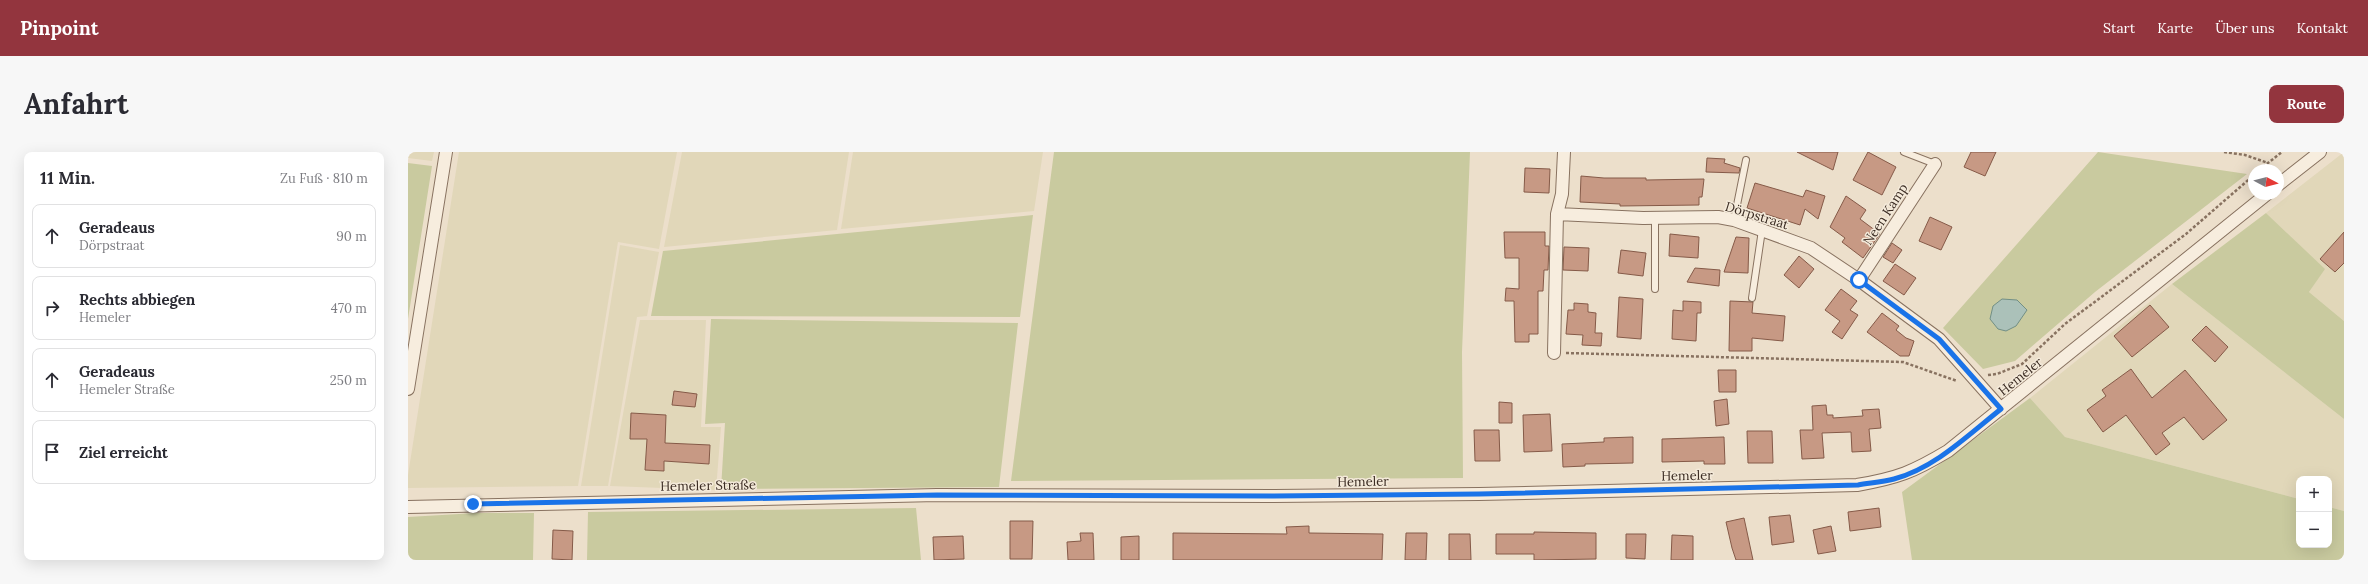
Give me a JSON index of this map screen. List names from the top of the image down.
{
  "streets": {
    "street": [
      "Neen Kamp",
      "Dörpstraat",
      "Hemeler",
      "Hemeler Straße"
    ]
  },
  "crossings": [
    ["Neen Kamp", "Dörpstraat"],
    ["Dörpstraat", "Hemeler"],
    ["Hemeler", "Hemeler Straße"]
  ],
  "north": "right",
  "page": {
    "header": "Pinpoint",
    "nav": [
      "Start",
      "Karte",
      "Über uns",
      "Kontakt"
    ],
    "buttons": "Route",
    "title": "Anfahrt",
    "heading": ["11 Min.", "Zu Fuß · 810 m"],
    "list": [
      ["Geradeaus", "Dörpstraat", "90 m"],
      ["Rechts abbiegen", "Hemeler", "470 m"],
      ["Geradeaus", "Hemeler Straße", "250 m"],
      "Ziel erreicht"
    ],
    "map_buttons": ["+", "−"]
  }
}
